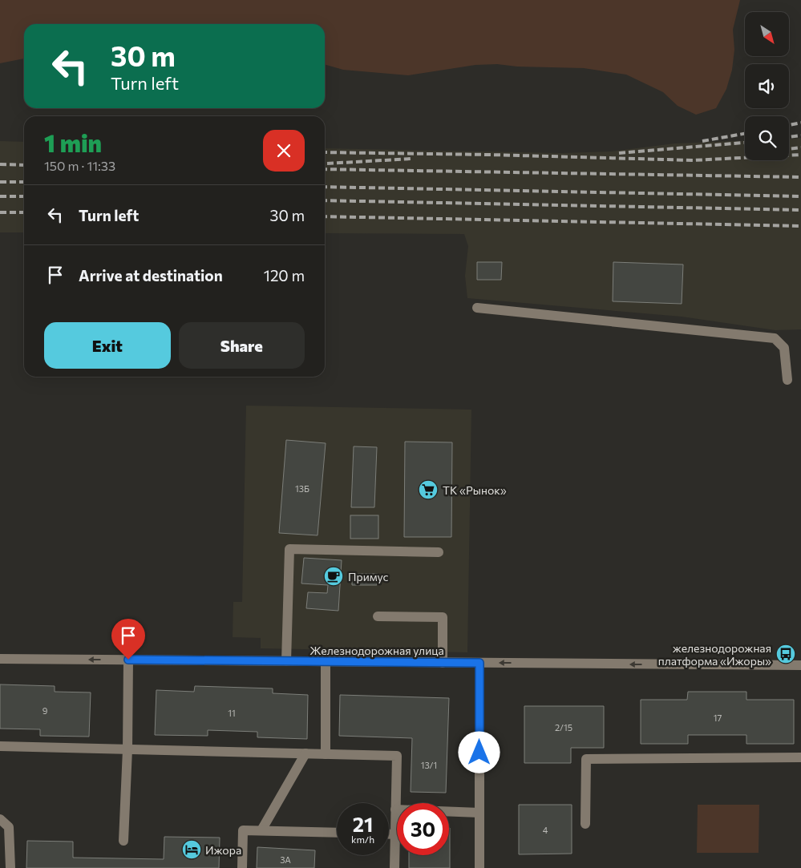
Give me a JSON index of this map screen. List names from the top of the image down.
{
  "streets": {
    "street": ["Железнодорожная улица"]
  },
  "one_way": ["Железнодорожная улица"],
  "places": {
    "supermarket": ["ТК «Рынок»"],
    "cafe": ["Примус"],
    "bus stop": ["железнодорожная платформа «Ижоры»"],
    "hotel": ["Ижора"]
  },
  "house_numbers": [
    "13Б",
    "9",
    "11",
    "17",
    "2/15",
    "13/1",
    "4",
    "3А"
  ],
  "north": "bottom right",
  "page": {
    "turn": ["30 m", "Turn left"],
    "heading": ["1 min", "150 m · 11:33"],
    "list": [
      {
        "name": "Turn left",
        "value": "30 m"
      },
      {
        "name": "Arrive at destination",
        "value": "120 m"
      }
    ],
    "buttons": ["Exit", "Share"],
    "speed": "21 km/h",
    "limit": "30"
  }
}
